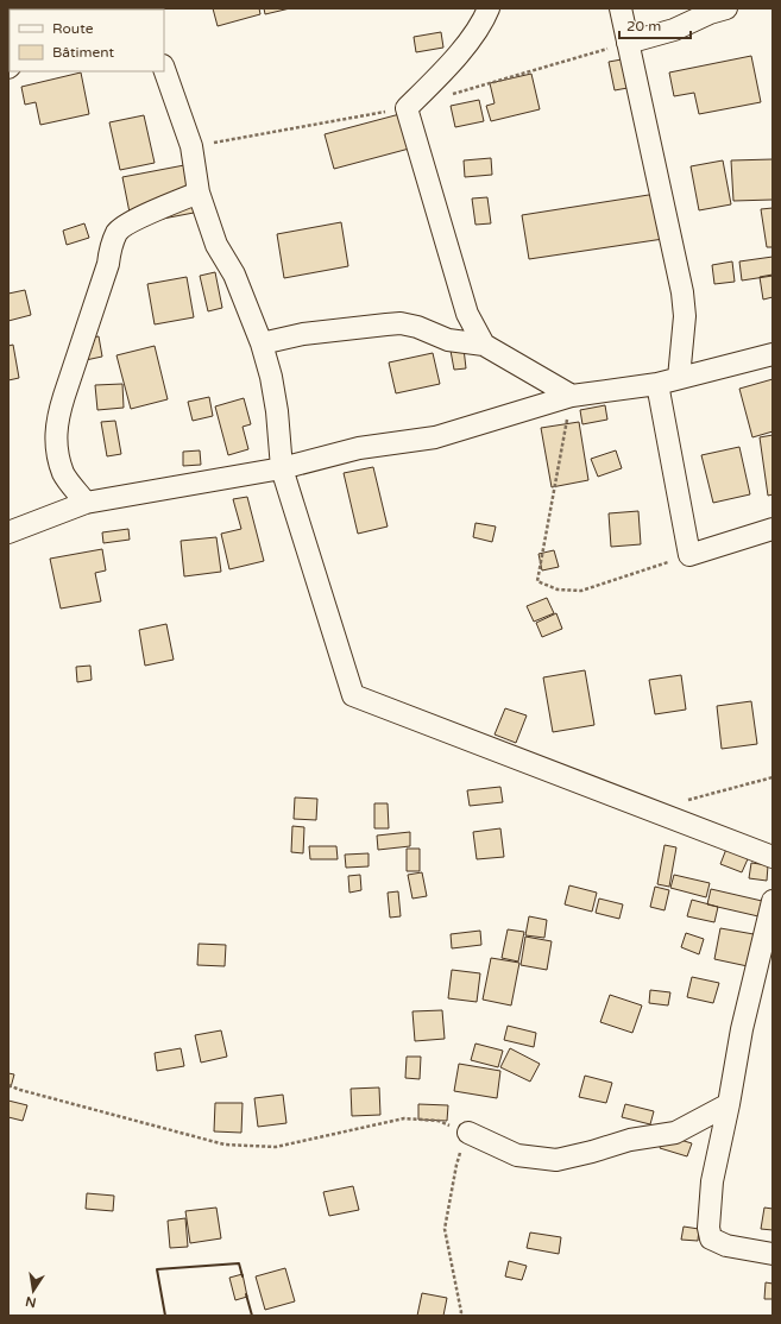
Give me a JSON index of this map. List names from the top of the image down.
{
  "legend": ["Route", "Bâtiment"],
  "scale_bar": "20 m",
  "north": "bottom"
}
